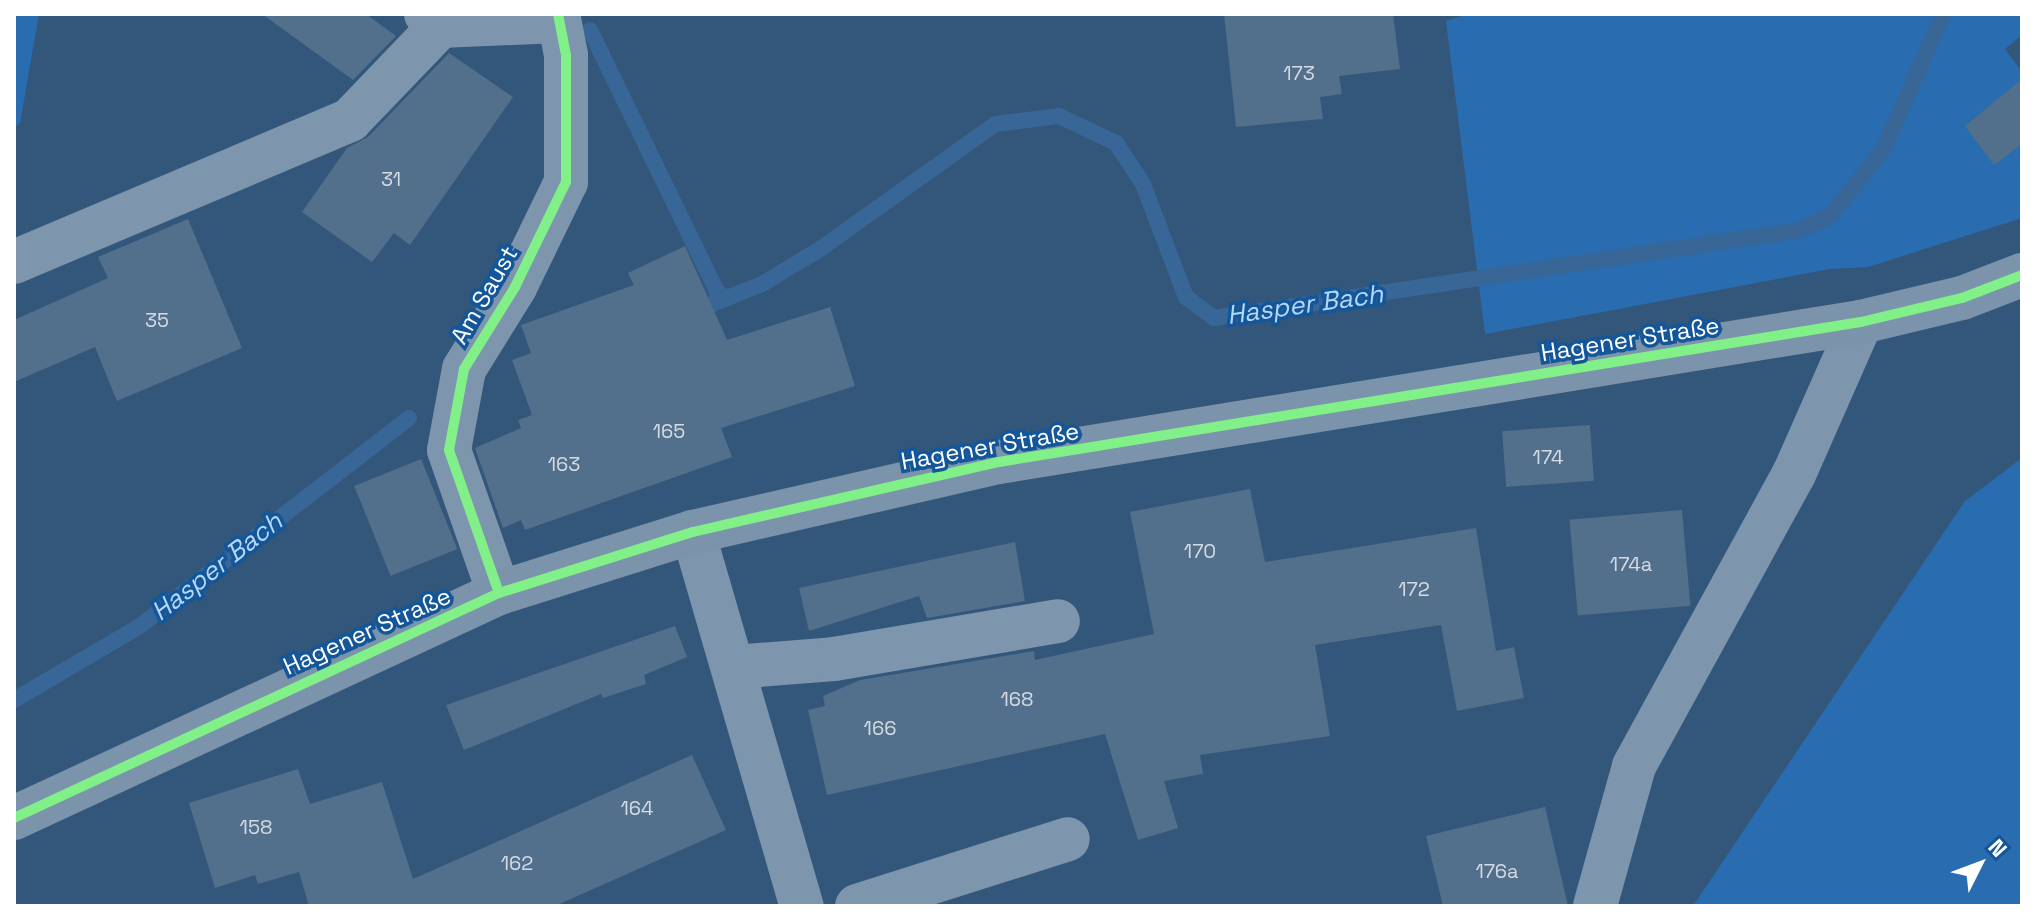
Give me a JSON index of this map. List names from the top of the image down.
{
  "streets": {
    "main road": ["Hagener Straße"],
    "street": ["Am Saust"]
  },
  "crossings": [
    ["Am Saust", "Hagener Straße"]
  ],
  "water": ["Hasper Bach"],
  "house_numbers": [
    "173",
    "31",
    "35",
    "165",
    "174",
    "163",
    "170",
    "174a",
    "172",
    "168",
    "166",
    "164",
    "158",
    "162",
    "176a"
  ],
  "north": "top right"
}
